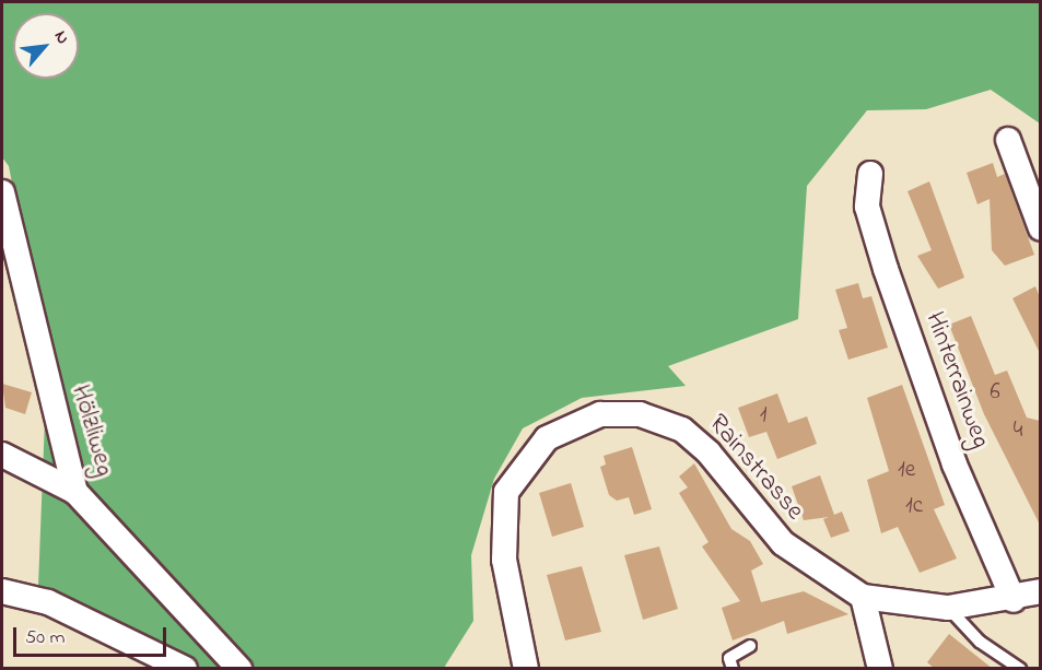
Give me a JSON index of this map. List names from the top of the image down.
{
  "streets": {
    "street": ["Hinterrainweg", "Hölzliweg", "Rainstrasse"]
  },
  "crossings": [
    ["Hinterrainweg", "Rainstrasse"]
  ],
  "house_numbers": [
    "6",
    "1",
    "4",
    "1e",
    "1c"
  ],
  "scale_bar": "50 m",
  "north": "top right"
}
